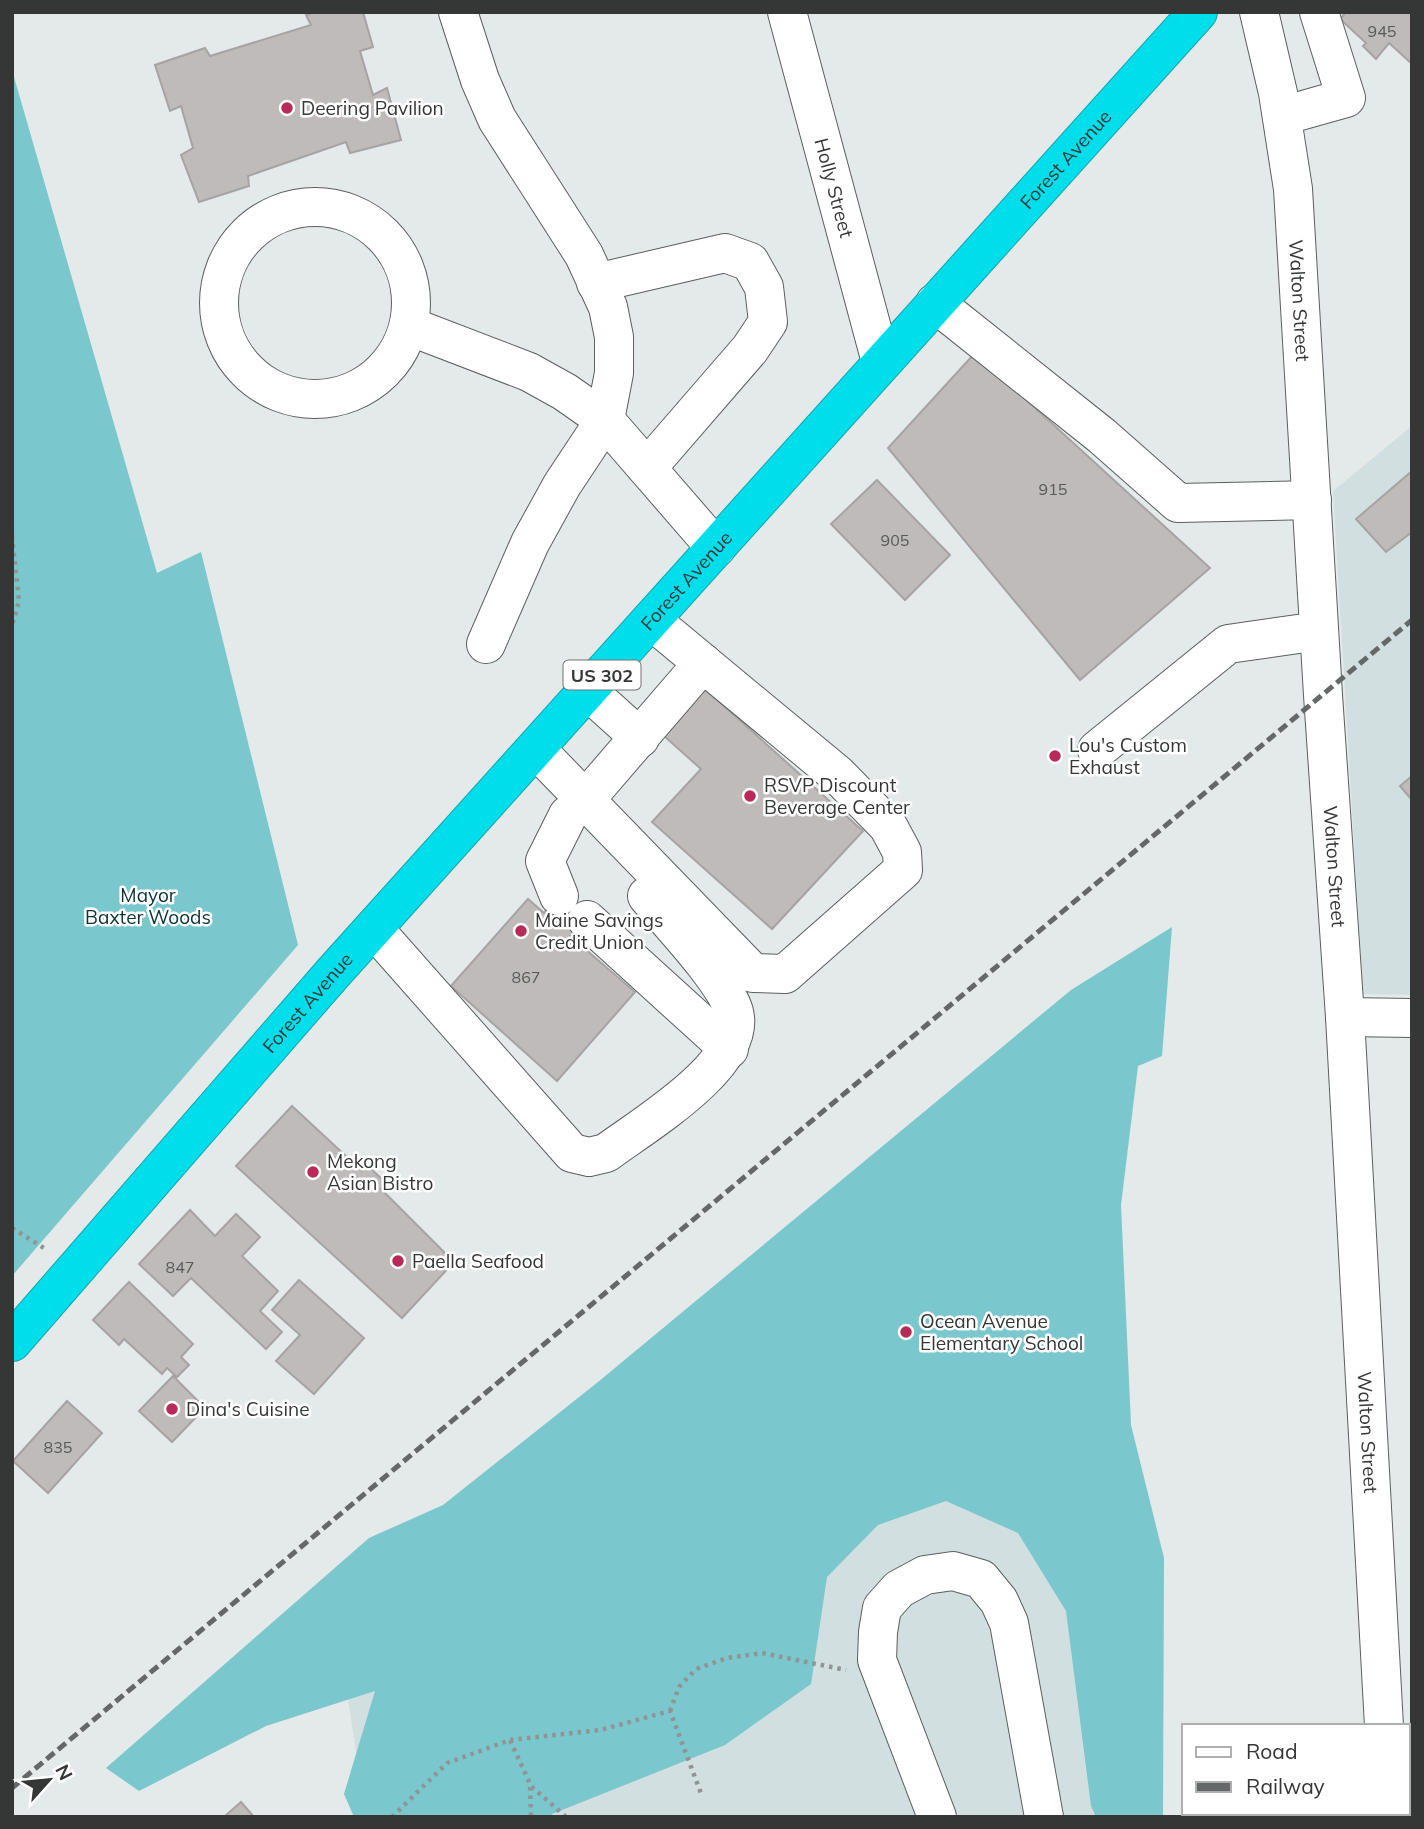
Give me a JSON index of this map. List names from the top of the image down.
{
  "streets": {
    "highway": ["Forest Avenue", "US 302"],
    "street": ["Holly Street", "Walton Street"]
  },
  "crossings": [
    ["Forest Avenue", "Holly Street"]
  ],
  "parks": ["Mayor Baxter Woods"],
  "places": [
    "Deering Pavilion",
    "Lou's Custom Exhaust",
    "RSVP Discount Beverage Center",
    "Maine Savings Credit Union",
    "Mekong Asian Bistro",
    "Paella Seafood",
    "Ocean Avenue Elementary School",
    "Dina's Cuisine"
  ],
  "house_numbers": [
    "945",
    "915",
    "905",
    "867",
    "847",
    "835"
  ],
  "legend": ["Road", "Railway"],
  "north": "top right"
}
